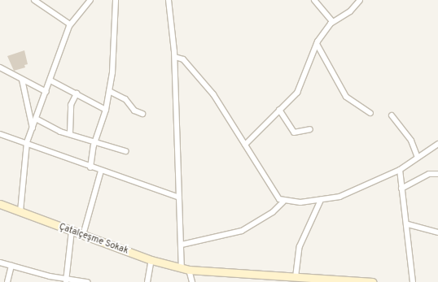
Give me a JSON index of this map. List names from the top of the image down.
{
  "streets": {
    "street": ["Çatalçeşme Sokak"]
  }
}
